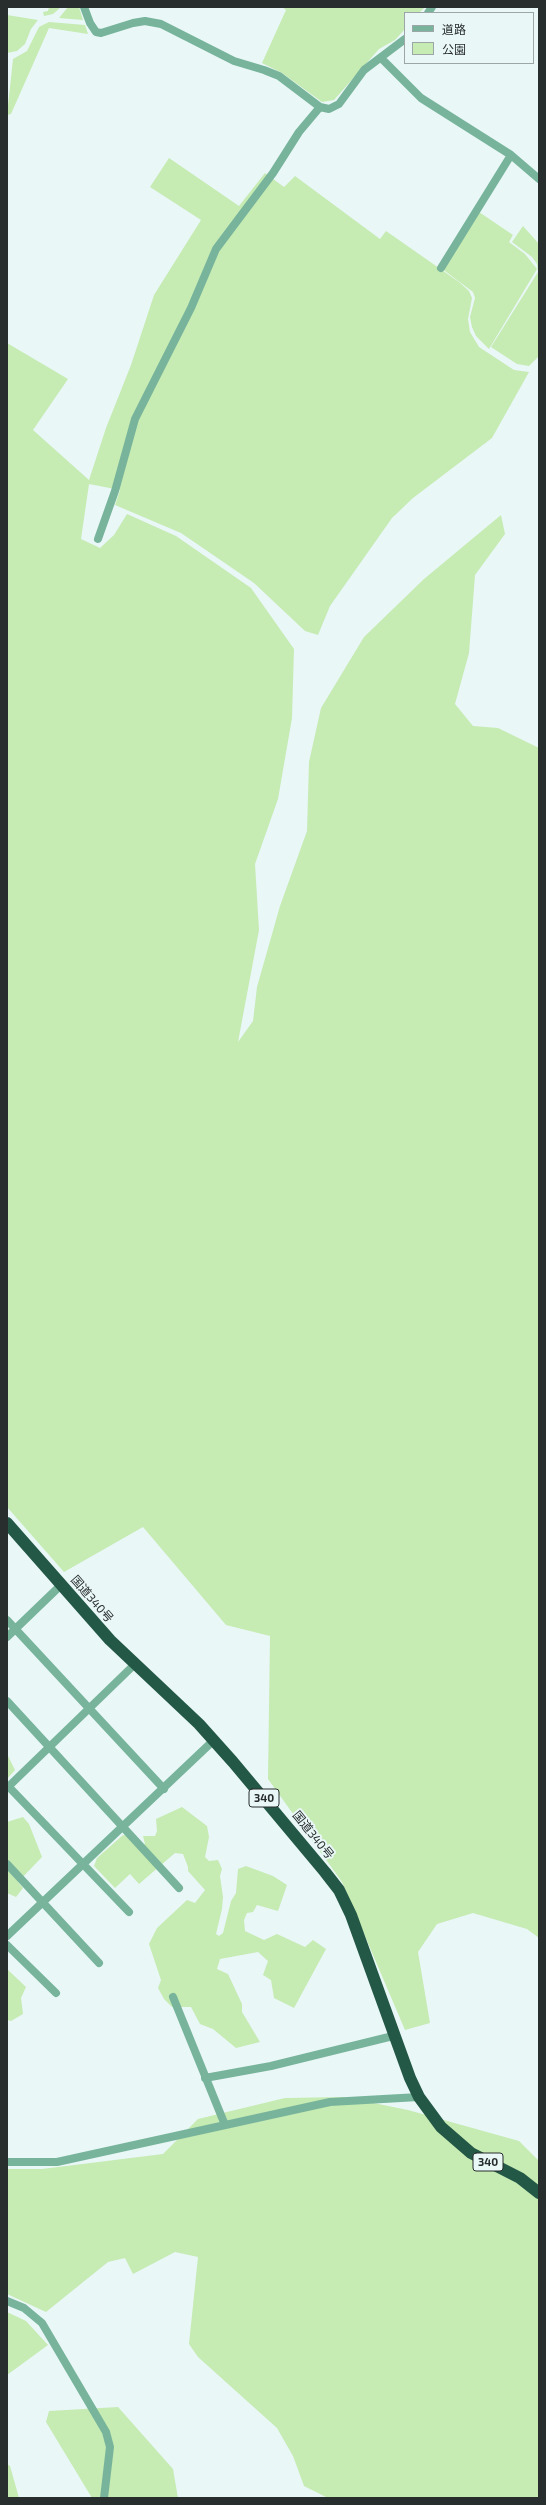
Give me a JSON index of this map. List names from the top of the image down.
{
  "streets": {
    "highway": ["国道340号", "340"]
  },
  "legend": ["道路", "公園"]
}
